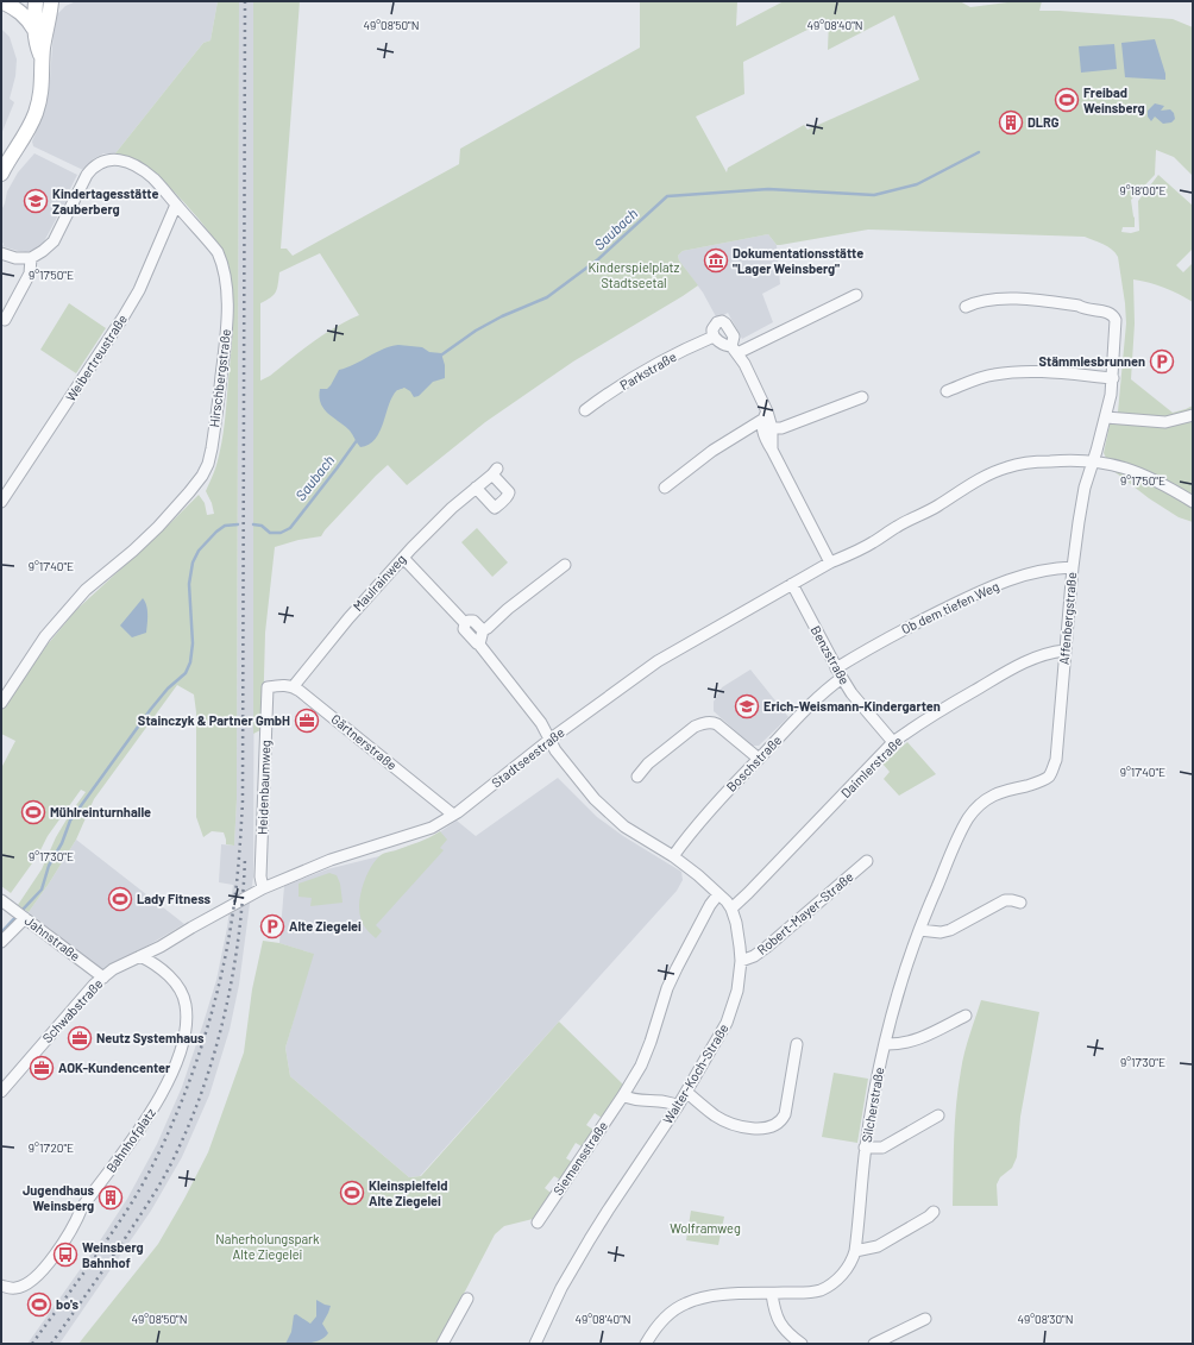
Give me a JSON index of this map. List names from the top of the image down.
{
  "streets": {
    "street": [
      "Weibertreustraße",
      "Parkstraße",
      "Hirschbergstraße",
      "Maulrainweg",
      "Ob dem tiefen Weg",
      "Affenbergstraße",
      "Benzstraße",
      "Gärtnerstraße",
      "Stadtseestraße",
      "Boschstraße",
      "Daimlerstraße",
      "Heidenbaumweg",
      "Robert-Mayer-Straße",
      "Jahnstraße",
      "Schwabstraße",
      "Walter-Koch-Straße",
      "Silcherstraße",
      "Bahnhofplatz",
      "Siemensstraße"
    ]
  },
  "crossings": [
    ["Weibertreustraße", "Hirschbergstraße"],
    ["Maulrainweg", "Gärtnerstraße"],
    ["Maulrainweg", "Heidenbaumweg"],
    ["Ob dem tiefen Weg", "Affenbergstraße"],
    ["Ob dem tiefen Weg", "Benzstraße"],
    ["Ob dem tiefen Weg", "Boschstraße"],
    ["Affenbergstraße", "Stadtseestraße"],
    ["Affenbergstraße", "Daimlerstraße"],
    ["Affenbergstraße", "Silcherstraße"],
    ["Benzstraße", "Stadtseestraße"],
    ["Benzstraße", "Boschstraße"],
    ["Benzstraße", "Daimlerstraße"],
    ["Gärtnerstraße", "Stadtseestraße"],
    ["Gärtnerstraße", "Heidenbaumweg"],
    ["Stadtseestraße", "Heidenbaumweg"],
    ["Stadtseestraße", "Schwabstraße"],
    ["Stadtseestraße", "Walter-Koch-Straße"],
    ["Boschstraße", "Walter-Koch-Straße"],
    ["Daimlerstraße", "Walter-Koch-Straße"],
    ["Robert-Mayer-Straße", "Walter-Koch-Straße"],
    ["Jahnstraße", "Schwabstraße"],
    ["Schwabstraße", "Bahnhofplatz"],
    ["Walter-Koch-Straße", "Siemensstraße"]
  ],
  "water": ["Saubach"],
  "parks": ["Kinderspielplatz Stadtseetal", "Wolframweg", "Naherholungspark Alte Ziegelei"],
  "places": {
    "sports": [
      "Freibad Weinsberg",
      "Mühlreinturnhalle",
      "Lady Fitness",
      "Kleinspielfeld Alte Ziegelei",
      "bo's"
    ],
    "building": ["DLRG", "Jugendhaus Weinsberg"],
    "school or university": ["Kindertagesstätte Zauberberg", "Erich-Weismann-Kindergarten"],
    "museum": ["Dokumentationsstätte \"Lager Weinsberg\""],
    "parking": ["Stämmlesbrunnen", "Alte Ziegelei"],
    "office": ["Stainczyk & Partner GmbH", "Neutz Systemhaus", "AOK-Kundencenter"],
    "bus stop": ["Weinsberg Bahnhof"]
  },
  "coordinates": [
    "49°08'50\"N",
    "49°08'40\"N",
    "9°18'00\"E",
    "9°17'50\"E",
    "9°17'40\"E",
    "9°17'30\"E",
    "9°17'20\"E",
    "49°08'30\"N"
  ]
}
